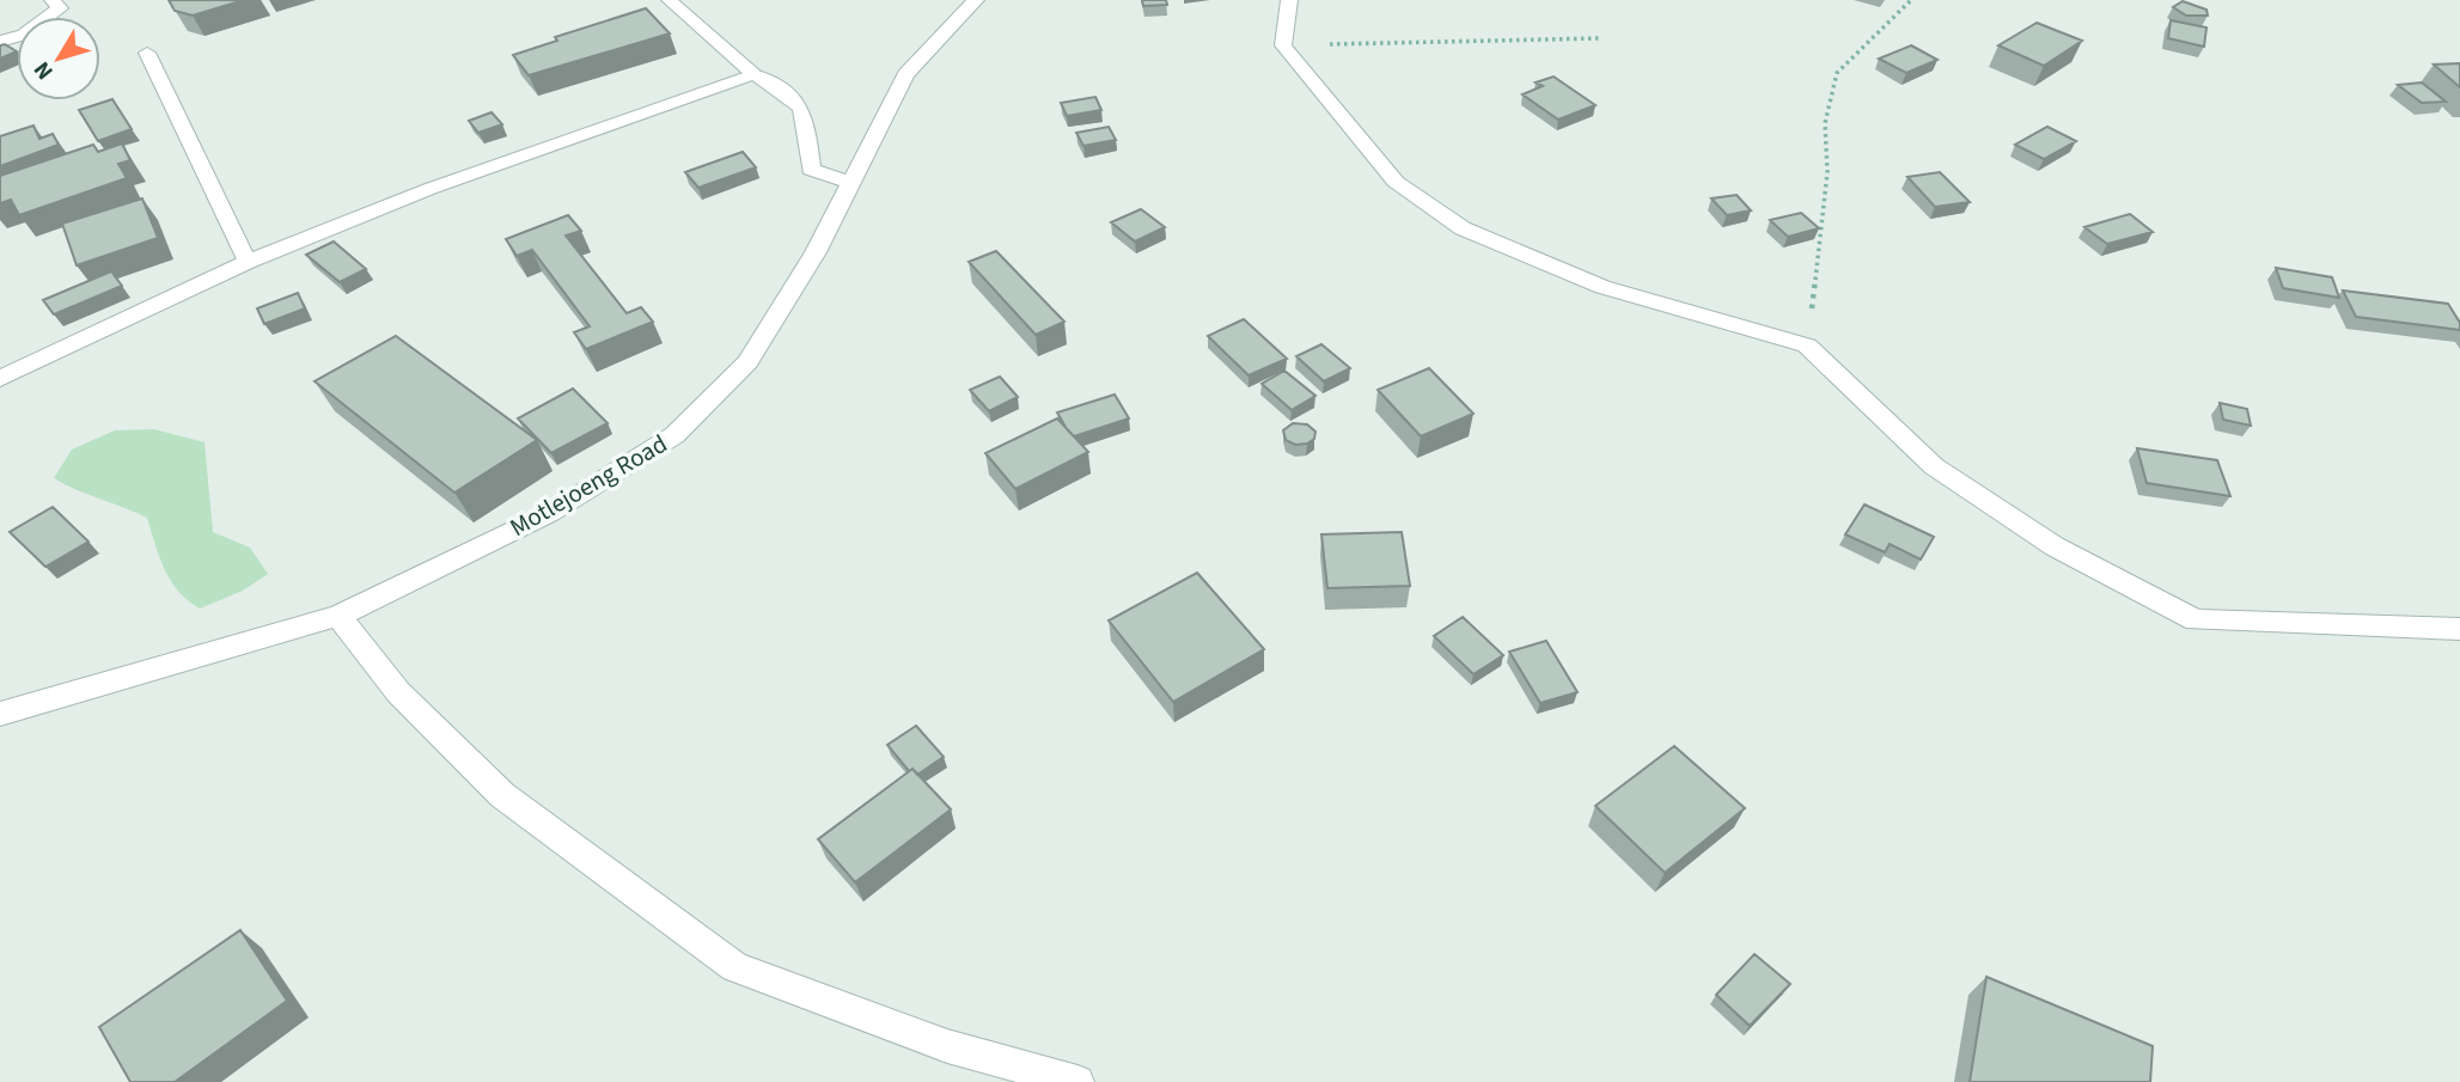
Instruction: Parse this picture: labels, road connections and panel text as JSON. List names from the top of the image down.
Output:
{
  "streets": {
    "street": ["Motlejoeng Road"]
  },
  "north": "bottom left"
}
